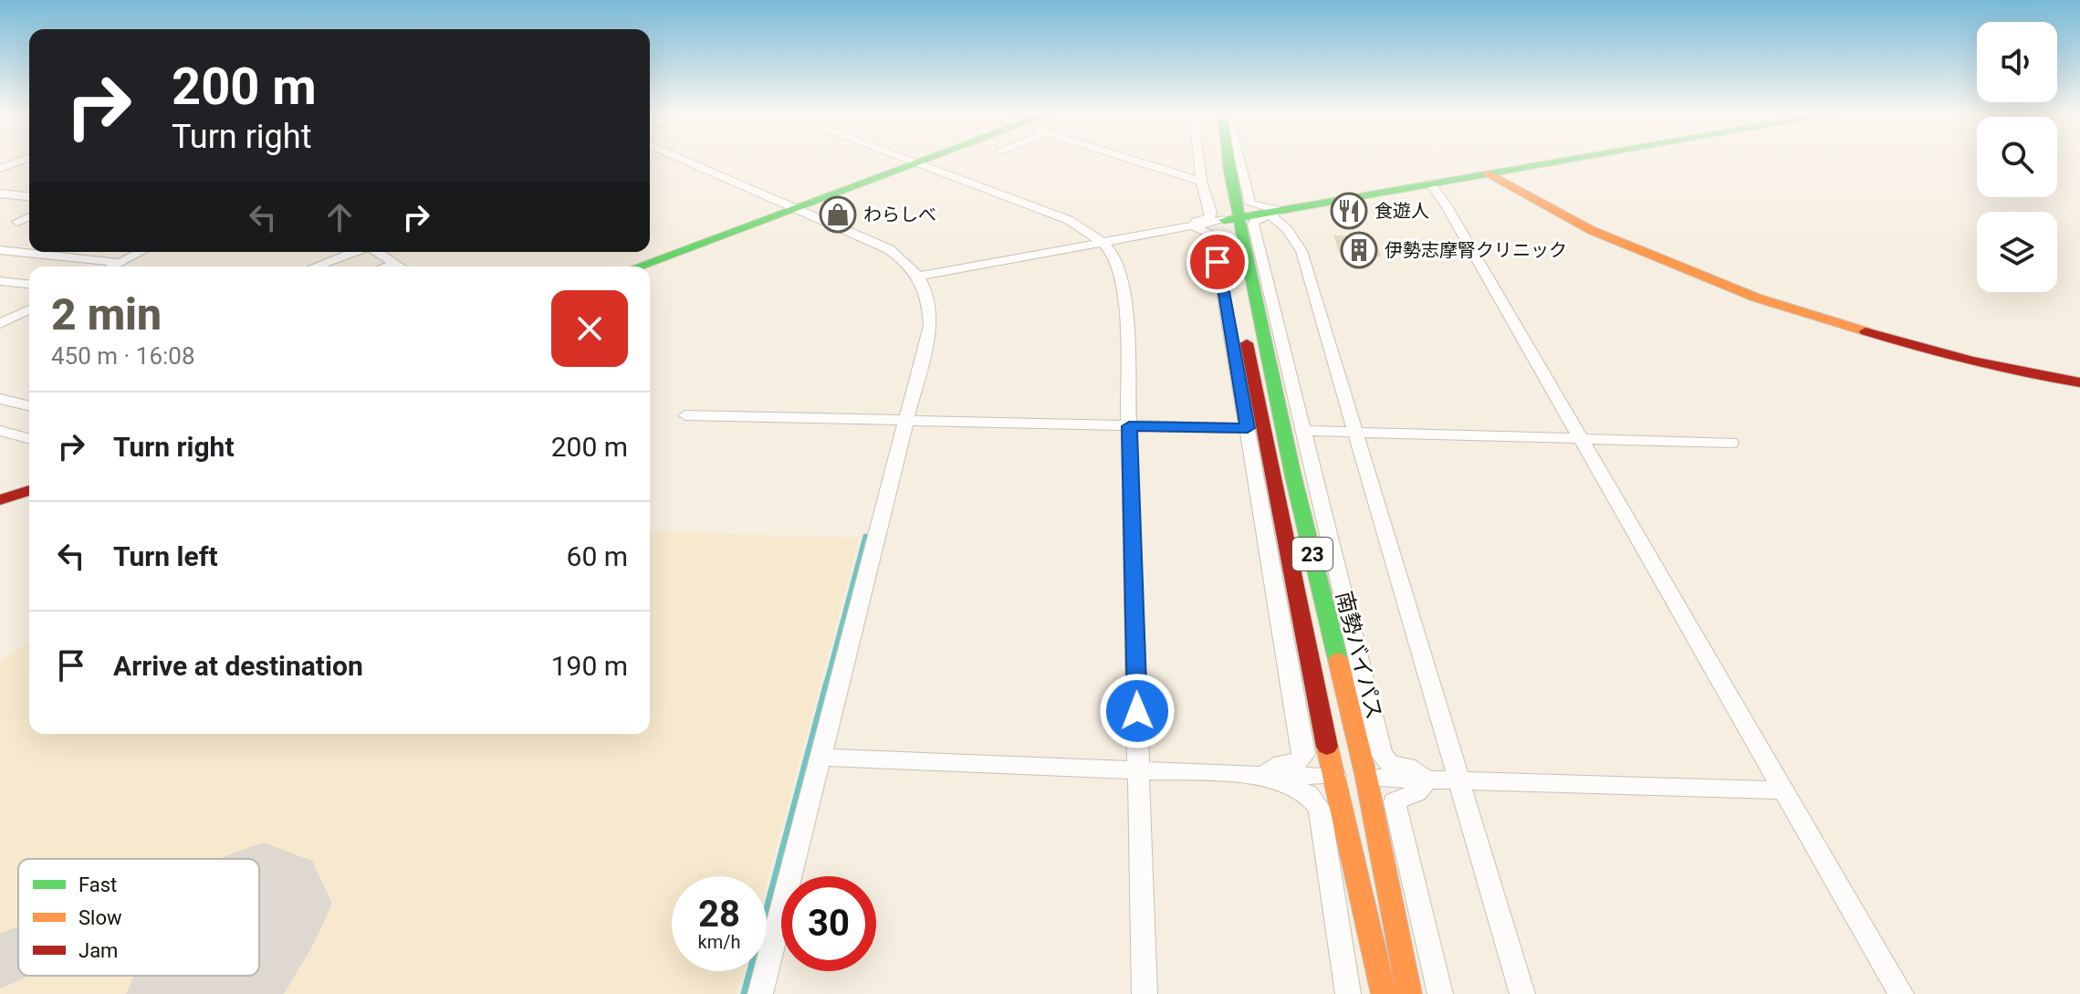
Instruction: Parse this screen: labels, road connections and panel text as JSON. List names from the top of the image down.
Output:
{
  "streets": {
    "main road": ["23", "南勢バイパス"]
  },
  "places": {
    "restaurant": ["食遊人"],
    "shop": ["わらしべ"],
    "building": ["伊勢志摩腎クリニック"]
  },
  "legend": ["Fast", "Slow", "Jam"],
  "page": {
    "turn": ["200 m", "Turn right"],
    "heading": ["2 min", "450 m · 16:08"],
    "list": [
      {
        "name": "Turn right",
        "value": "200 m"
      },
      {
        "name": "Turn left",
        "value": "60 m"
      },
      {
        "name": "Arrive at destination",
        "value": "190 m"
      }
    ],
    "speed": "28 km/h",
    "limit": "30"
  }
}
